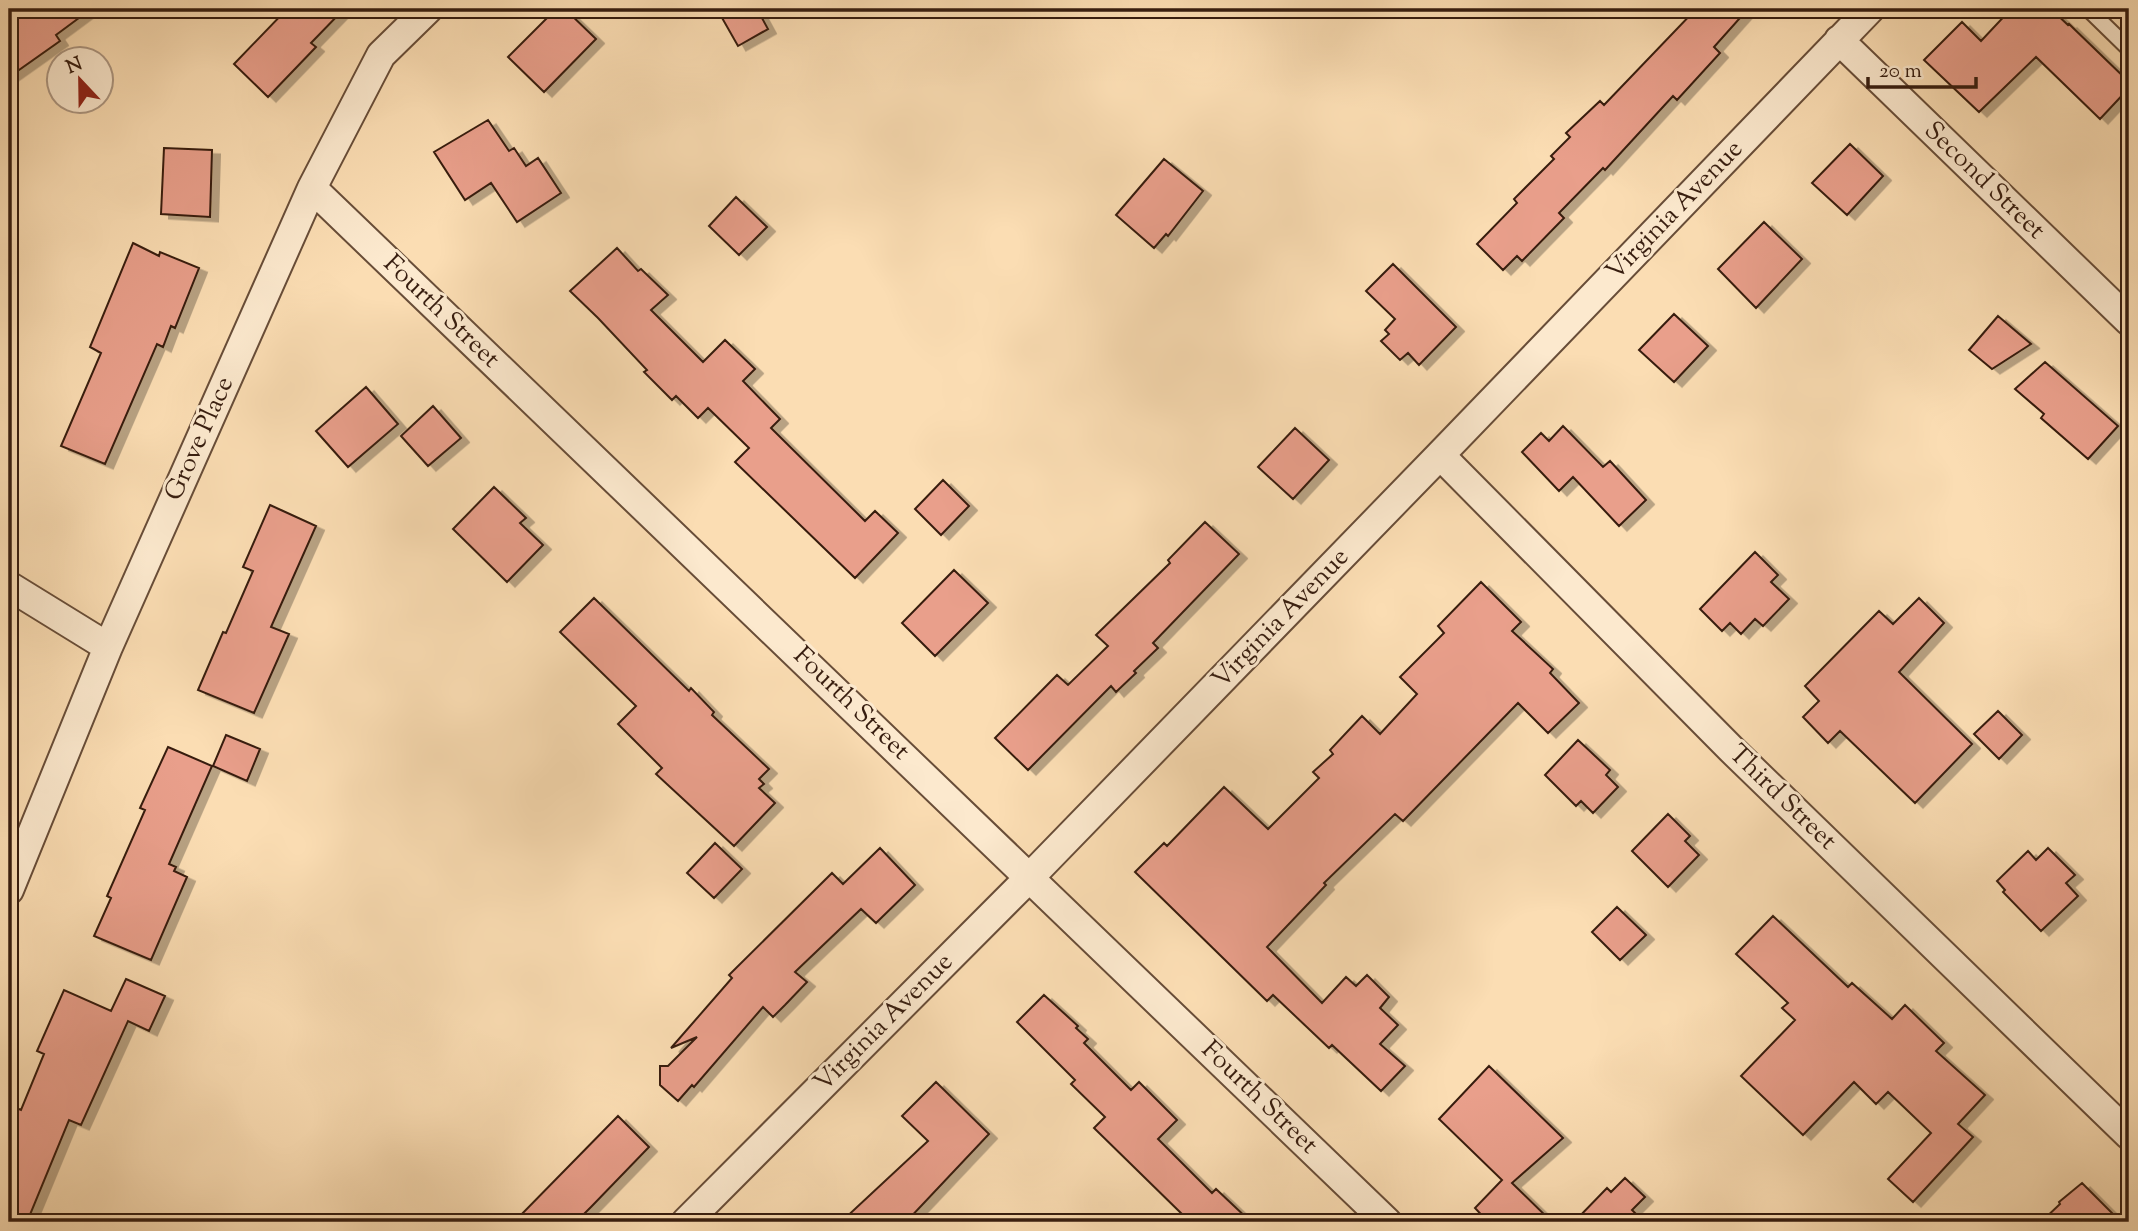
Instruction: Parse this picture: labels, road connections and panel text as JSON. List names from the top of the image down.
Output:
{
  "streets": {
    "street": [
      "Second Street",
      "Virginia Avenue",
      "Fourth Street",
      "Grove Place",
      "Third Street"
    ]
  },
  "crossings": [
    ["Second Street", "Virginia Avenue"],
    ["Virginia Avenue", "Fourth Street"],
    ["Virginia Avenue", "Third Street"],
    ["Fourth Street", "Grove Place"]
  ],
  "scale_bar": "20 m",
  "north": "top"
}
